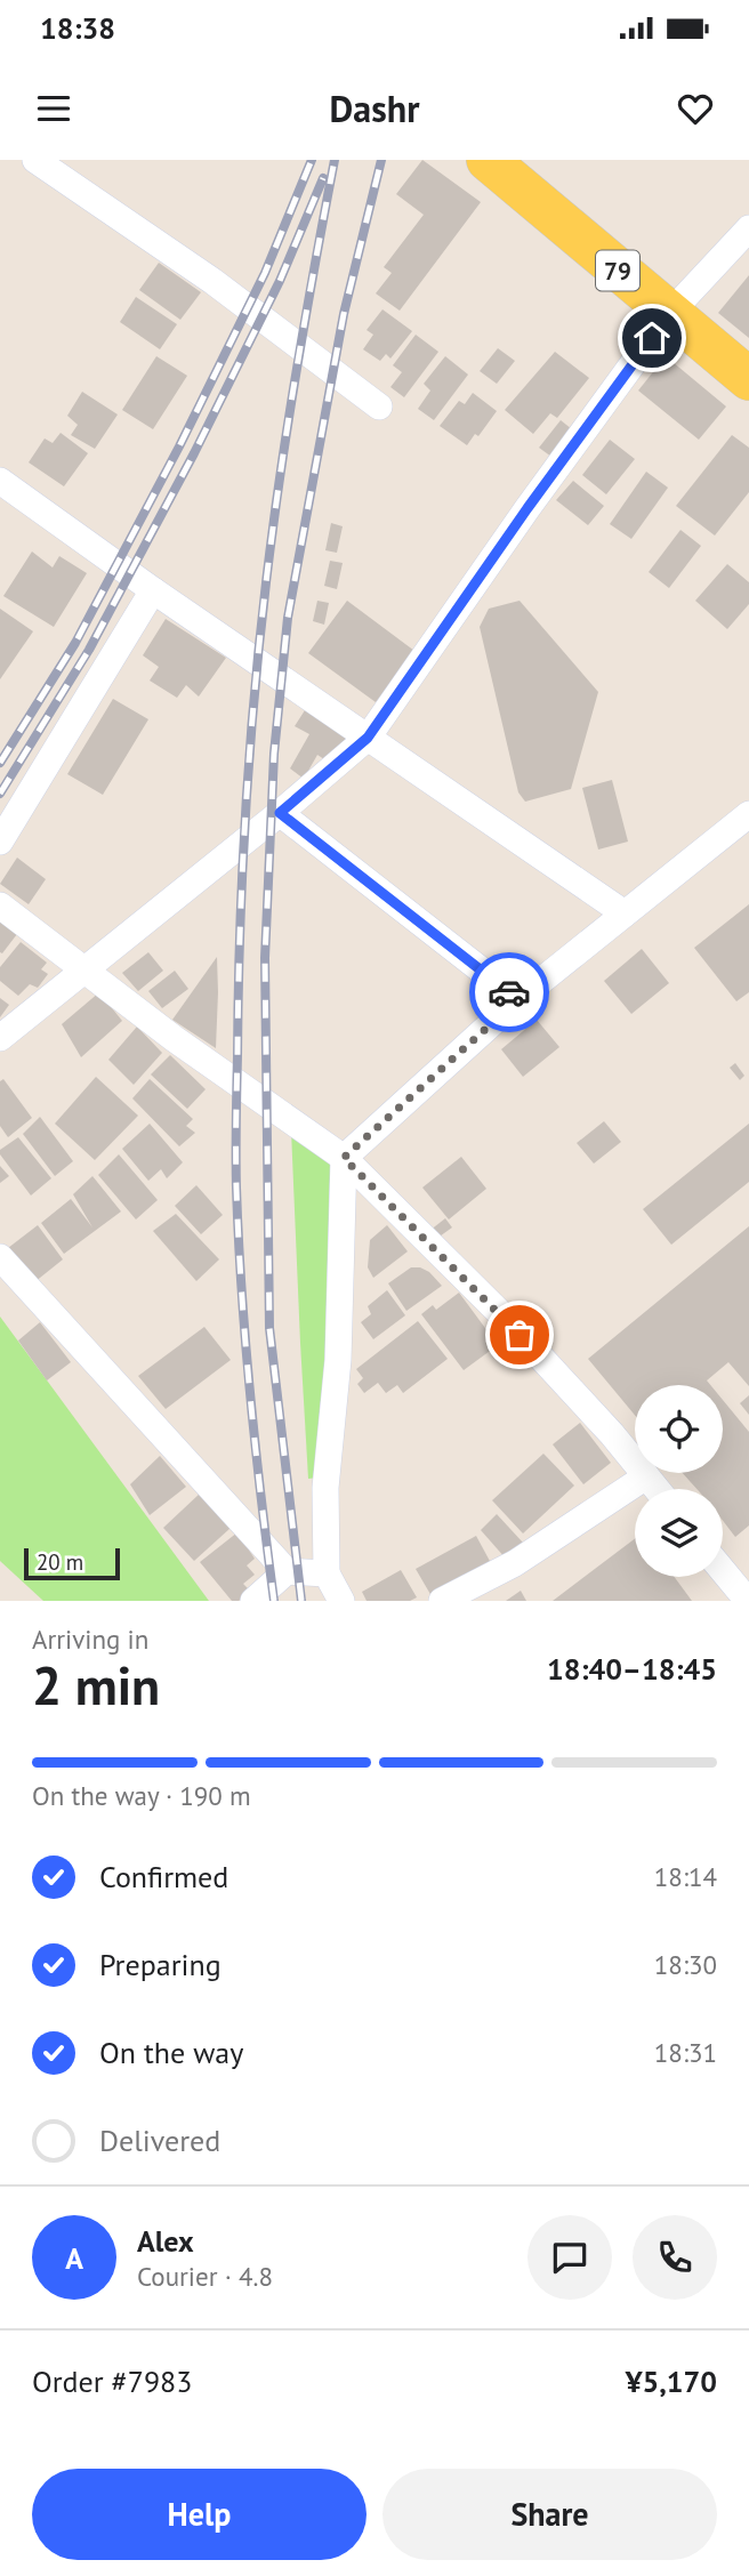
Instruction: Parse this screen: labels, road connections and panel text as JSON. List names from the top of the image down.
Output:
{
  "streets": {
    "main road": ["79"]
  },
  "scale_bar": "20 m",
  "page": {
    "status": "18:38",
    "header": "Dashr",
    "scale": "20 m",
    "heading": ["2 min", "Arriving in", "18:40–18:45"],
    "panel": [
      "Alex",
      "Courier · 4.8",
      "Order #7983",
      "¥5,170"
    ],
    "bar": "On the way · 190 m",
    "list": [
      ["Confirmed", "18:14"],
      ["Preparing", "18:30"],
      ["On the way", "18:31"],
      "Delivered"
    ],
    "round": "A",
    "buttons": ["Help", "Share"]
  }
}
